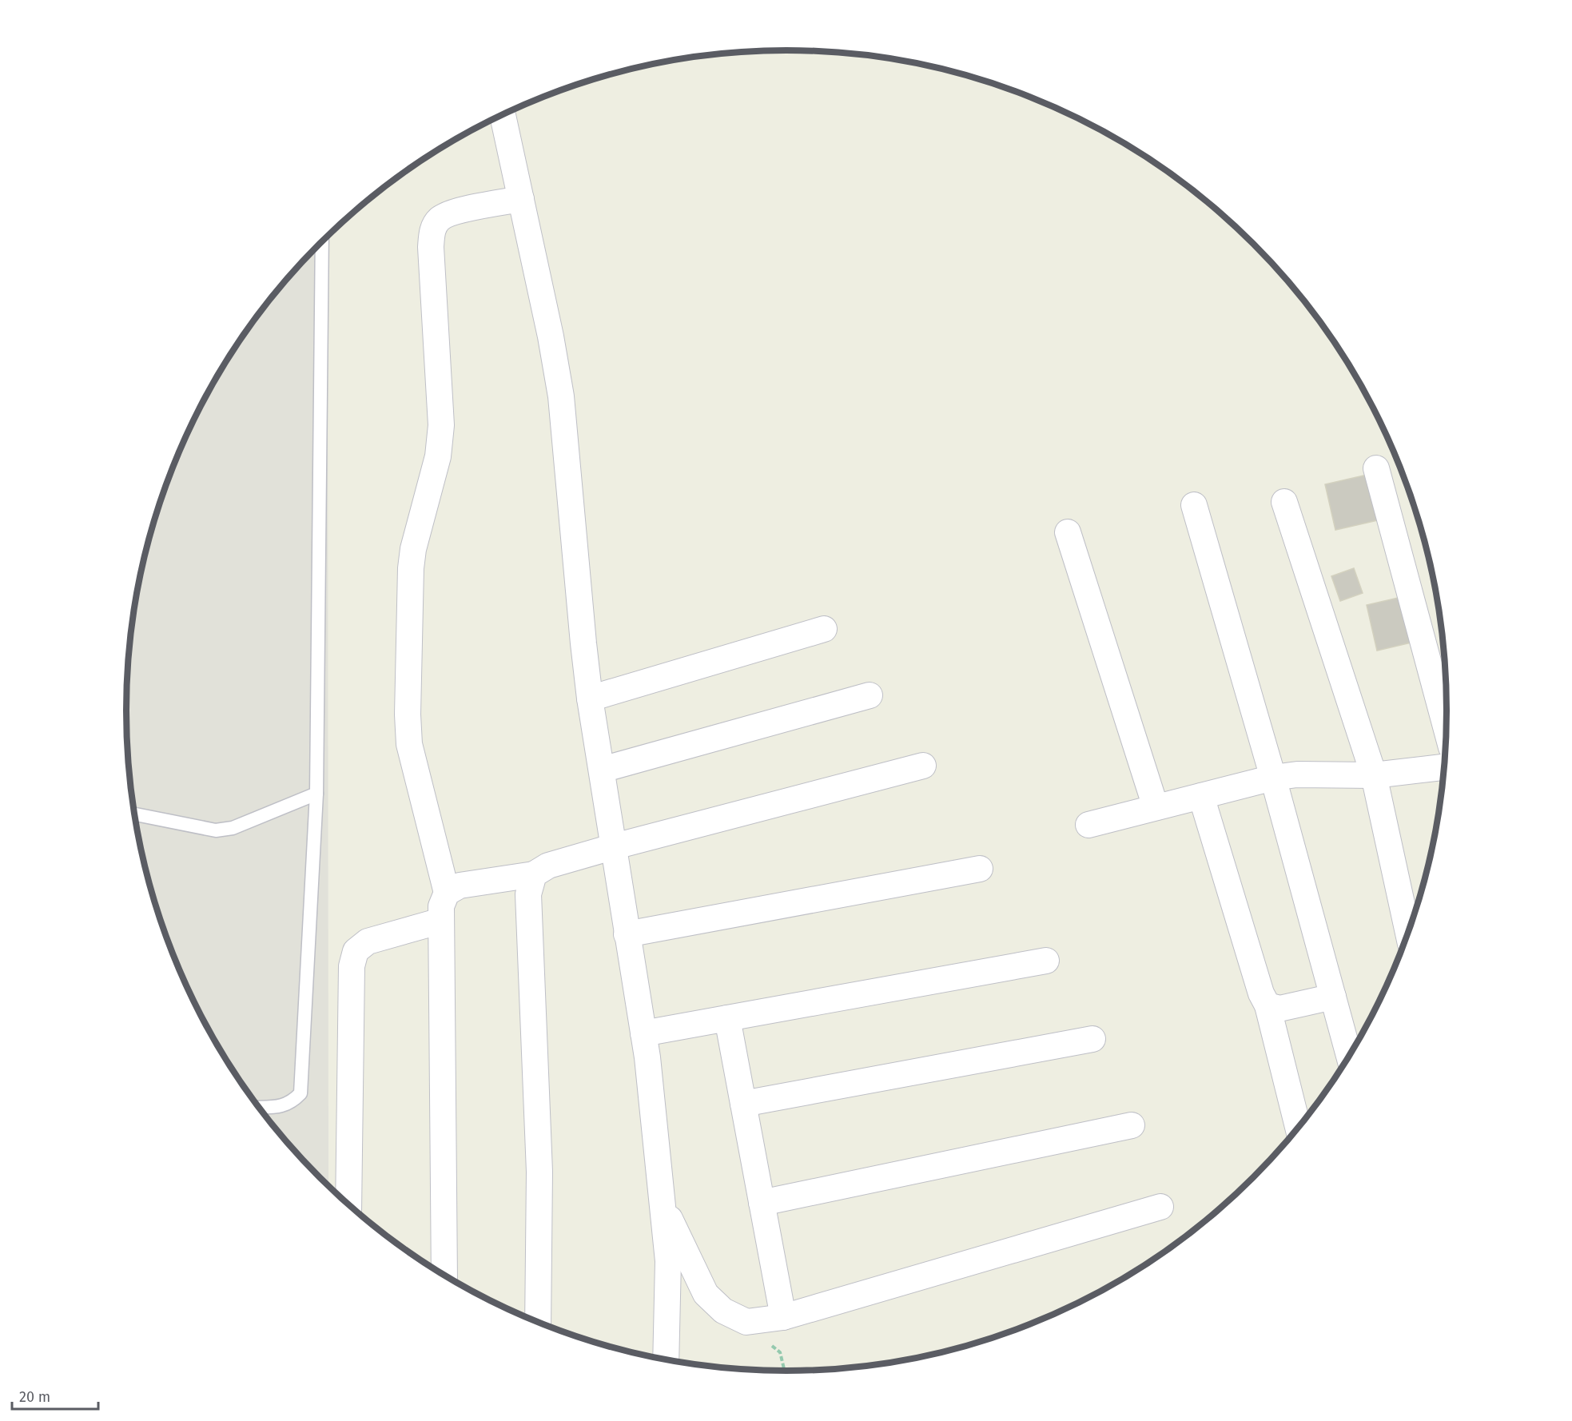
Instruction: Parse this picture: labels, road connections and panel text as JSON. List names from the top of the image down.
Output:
{
  "scale_bar": "20 m"
}
